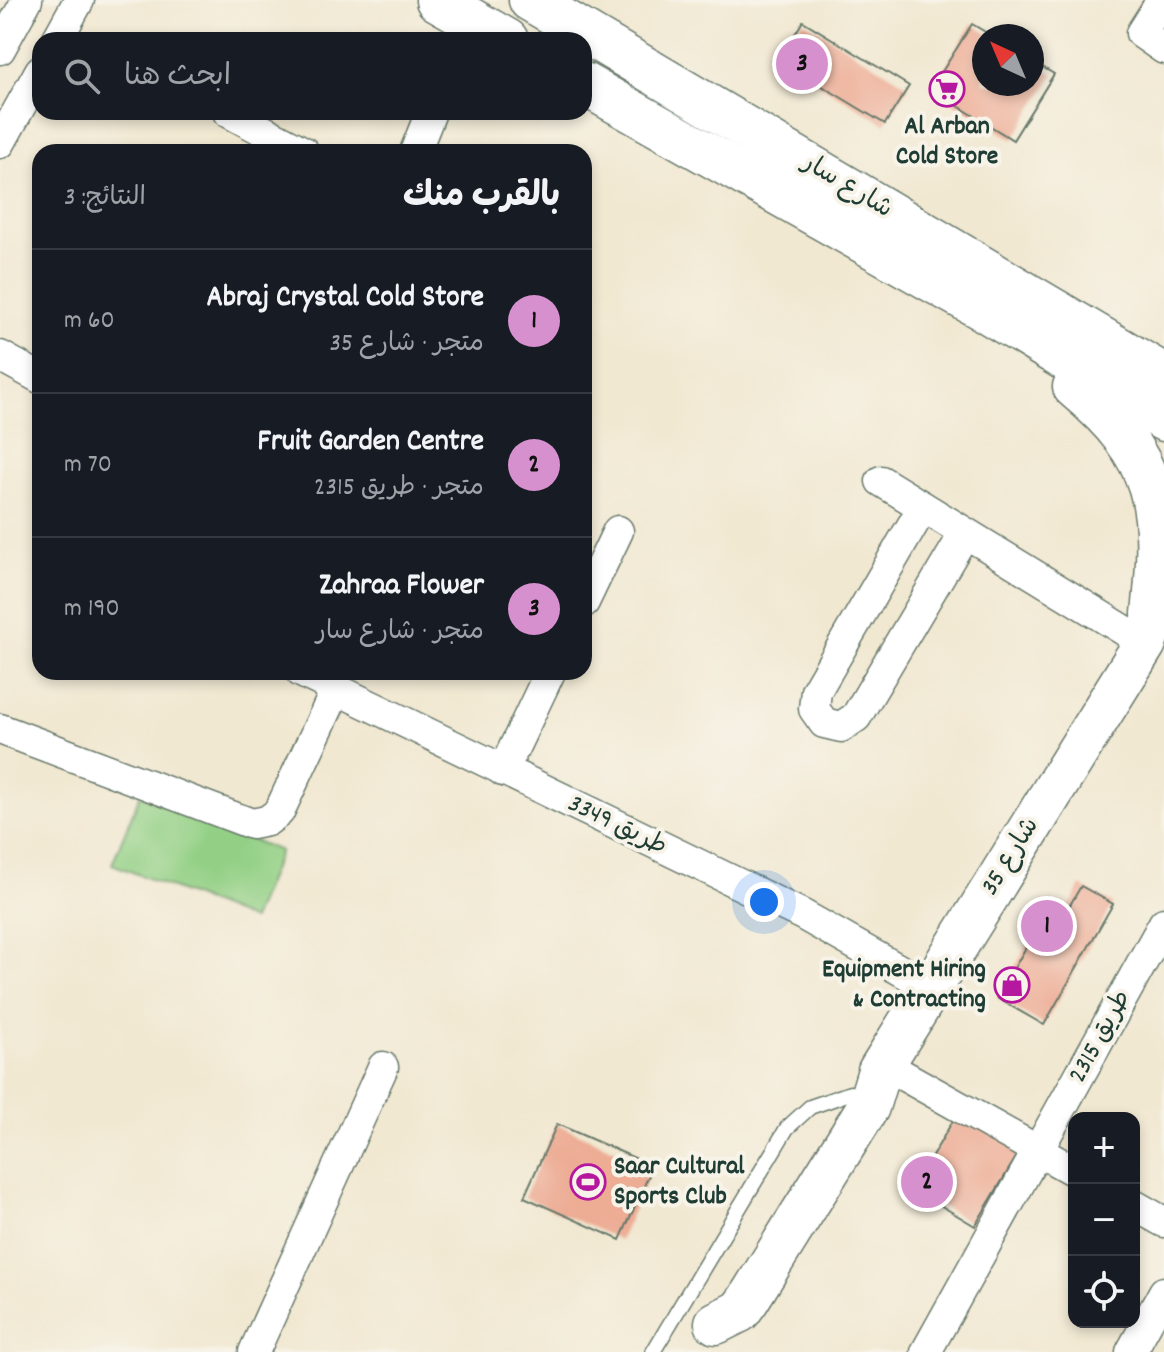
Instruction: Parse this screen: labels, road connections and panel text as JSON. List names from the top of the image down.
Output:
{
  "streets": {
    "street": [
      "شارع سار",
      "طريق 3349",
      "شارع 35",
      "طريق 2315"
    ]
  },
  "crossings": [
    ["طريق 3349", "شارع 35"]
  ],
  "places": {
    "supermarket": ["Al Arban Cold Store"],
    "shop": ["Equipment Hiring & Contracting"],
    "sports": ["Saar Cultural Sports Club"]
  },
  "north": "top left",
  "page": {
    "search": "ابحث هنا",
    "pins": ["3", "1", "2"],
    "heading": ["بالقرب منك", "النتائج: 3"],
    "list": [
      {
        "mark": "1",
        "name": "Abraj Crystal Cold Store",
        "note": "متجر · شارع 35",
        "value": "60 m"
      },
      {
        "mark": "2",
        "name": "Fruit Garden Centre",
        "note": "متجر · طريق 2315",
        "value": "70 m"
      },
      {
        "mark": "3",
        "name": "Zahraa Flower",
        "note": "متجر · شارع سار",
        "value": "190 m"
      }
    ],
    "map_buttons": ["+", "−"]
  }
}
